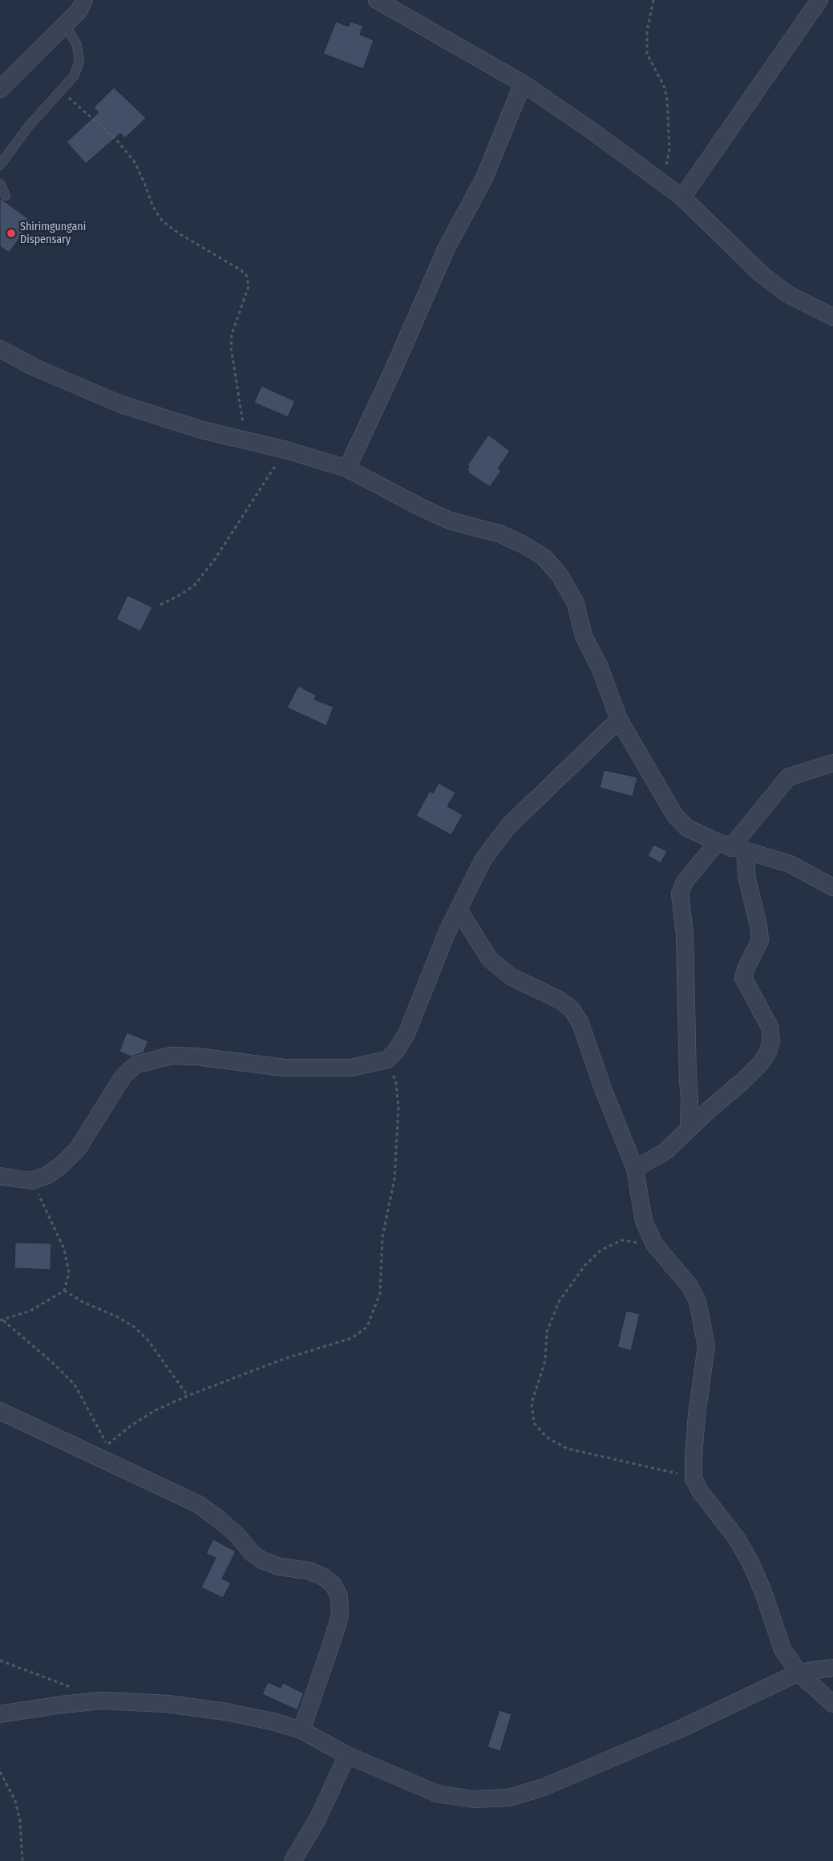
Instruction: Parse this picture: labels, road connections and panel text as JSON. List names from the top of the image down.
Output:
{
  "places": ["Shirimgungani Dispensary"]
}
